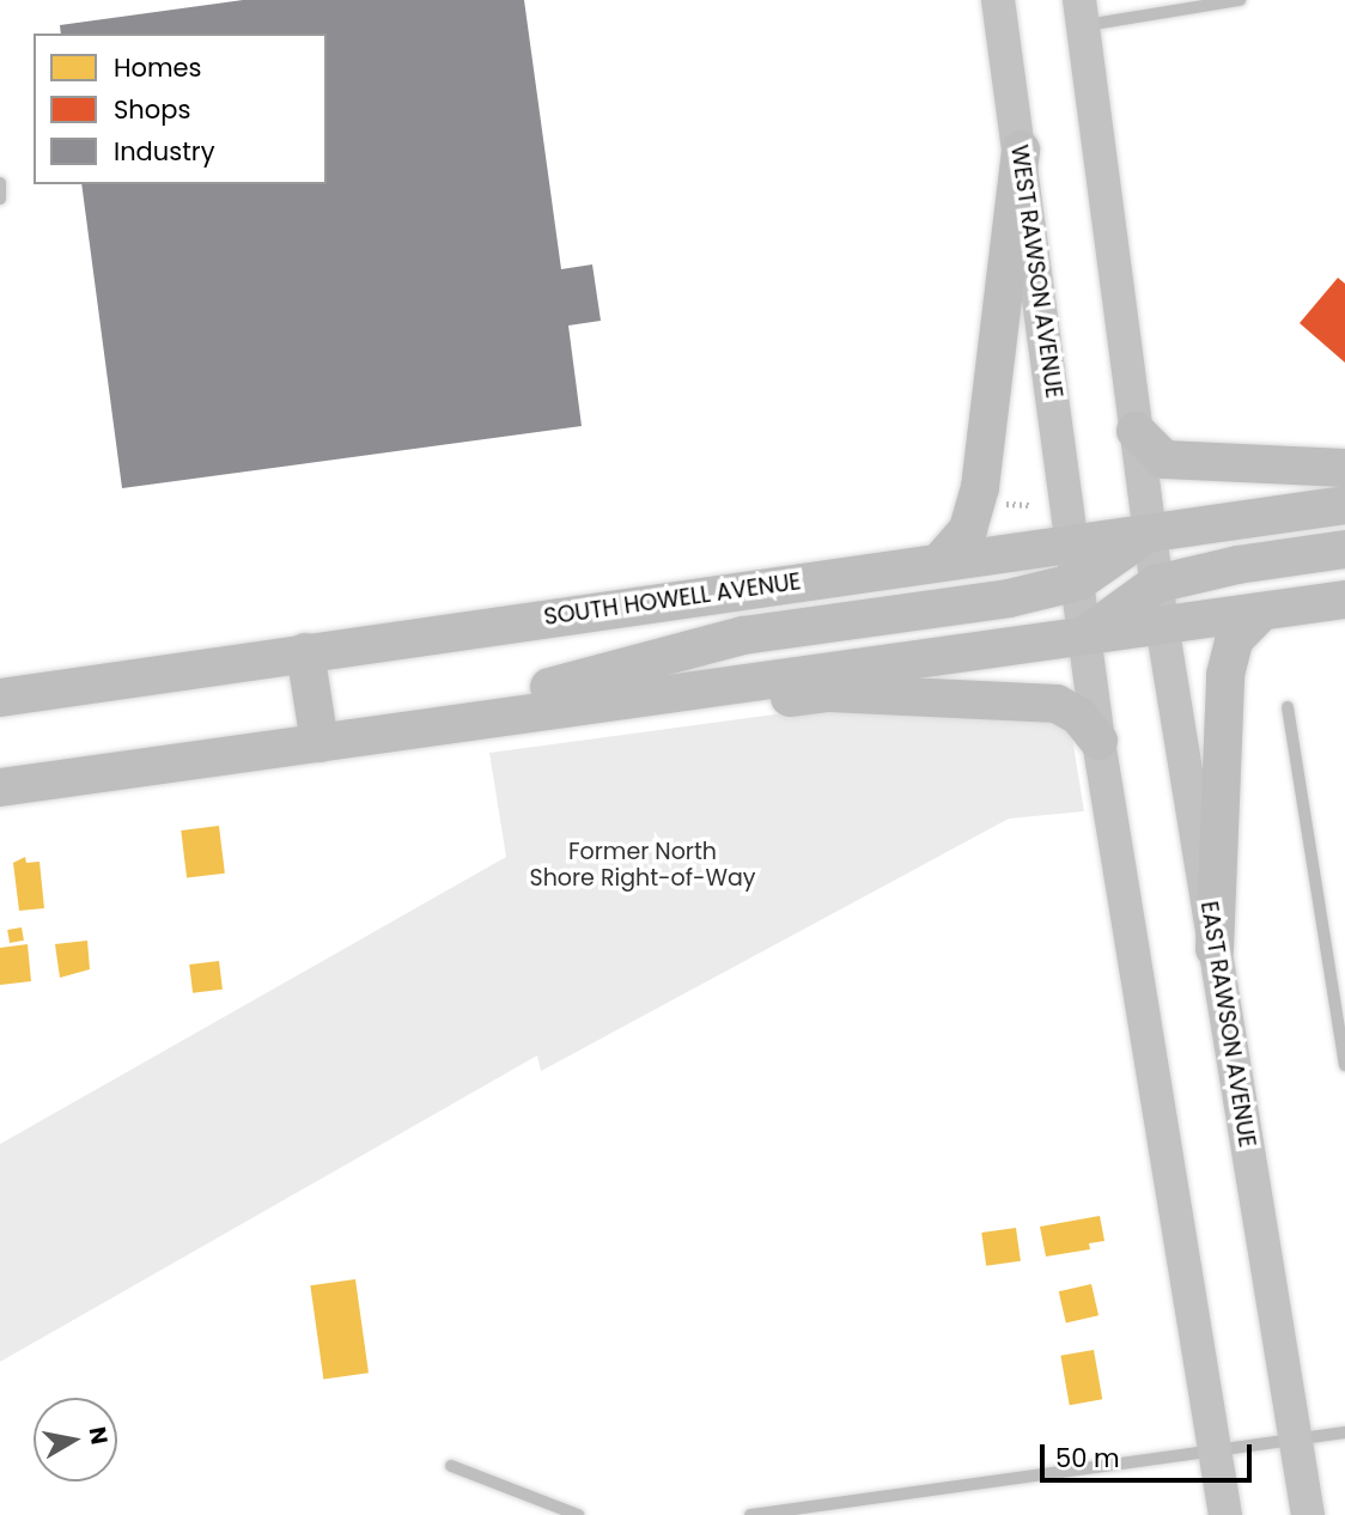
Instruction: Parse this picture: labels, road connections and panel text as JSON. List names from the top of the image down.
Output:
{
  "streets": {
    "main road": ["WEST RAWSON AVENUE", "SOUTH HOWELL AVENUE", "EAST RAWSON AVENUE"]
  },
  "crossings": [
    ["WEST RAWSON AVENUE", "SOUTH HOWELL AVENUE"],
    ["SOUTH HOWELL AVENUE", "EAST RAWSON AVENUE"]
  ],
  "parks": ["Former North Shore Right-of-Way"],
  "legend": ["Homes", "Shops", "Industry"],
  "scale_bar": "50 m",
  "north": "right"
}
